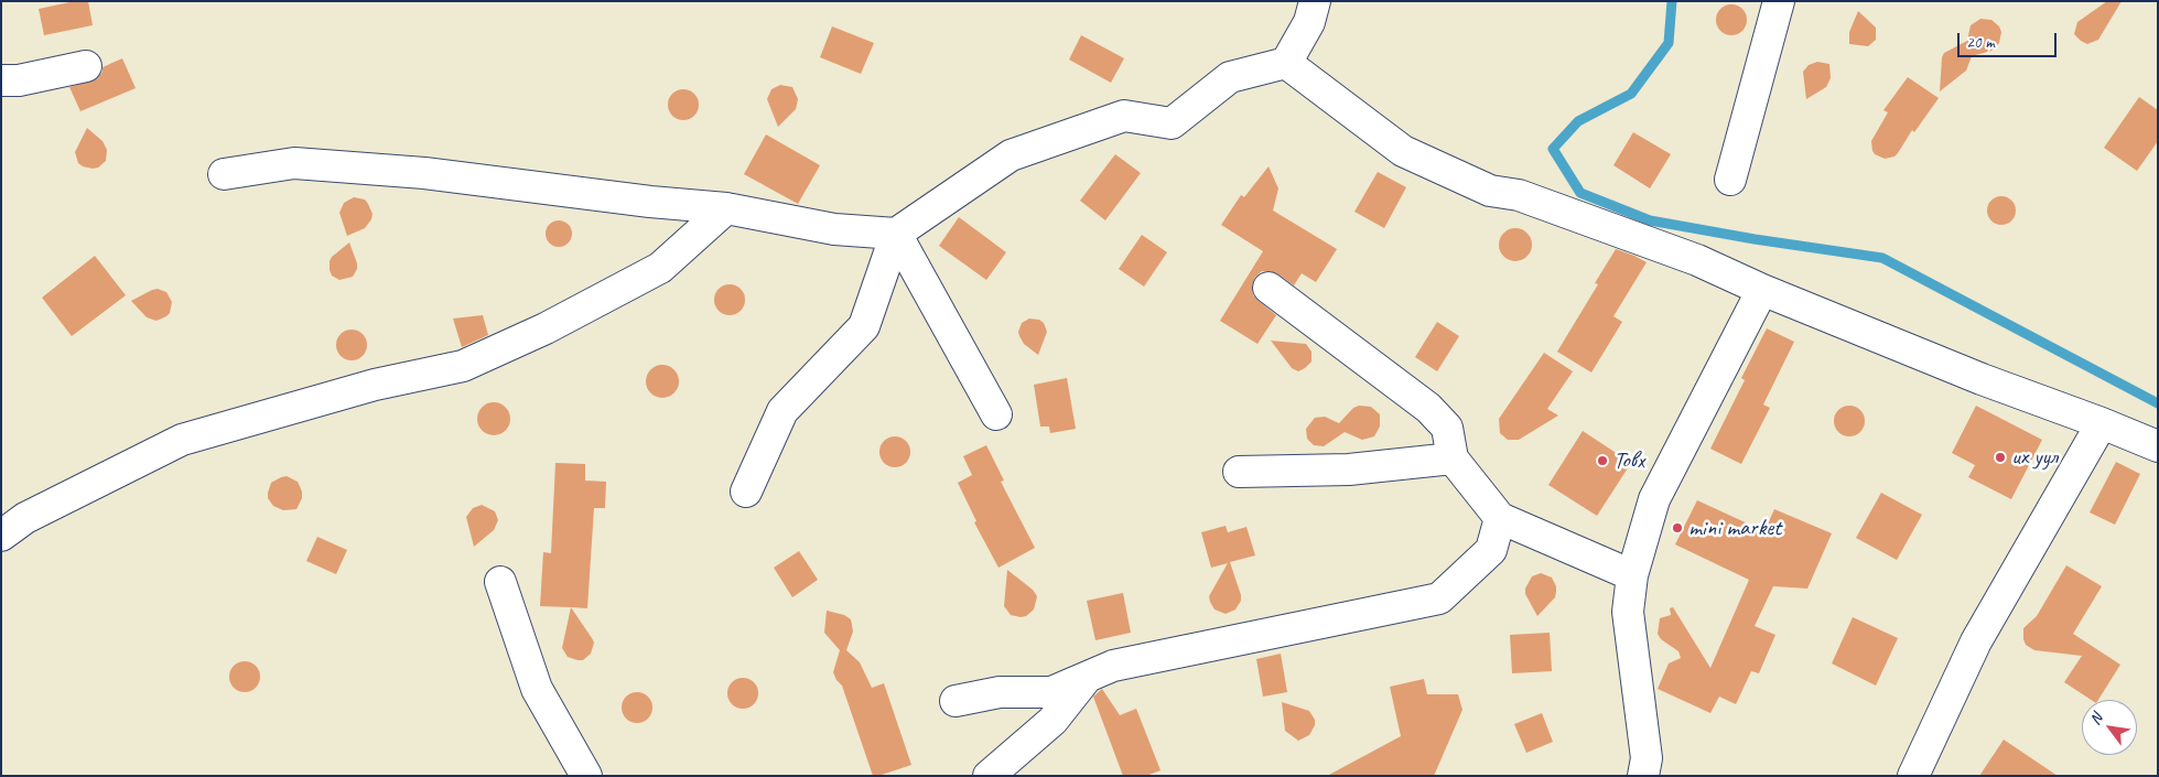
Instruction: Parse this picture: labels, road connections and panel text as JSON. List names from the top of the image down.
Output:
{
  "places": ["их уул", "Товх", "mini market"],
  "scale_bar": "20 m",
  "north": "top left"
}
